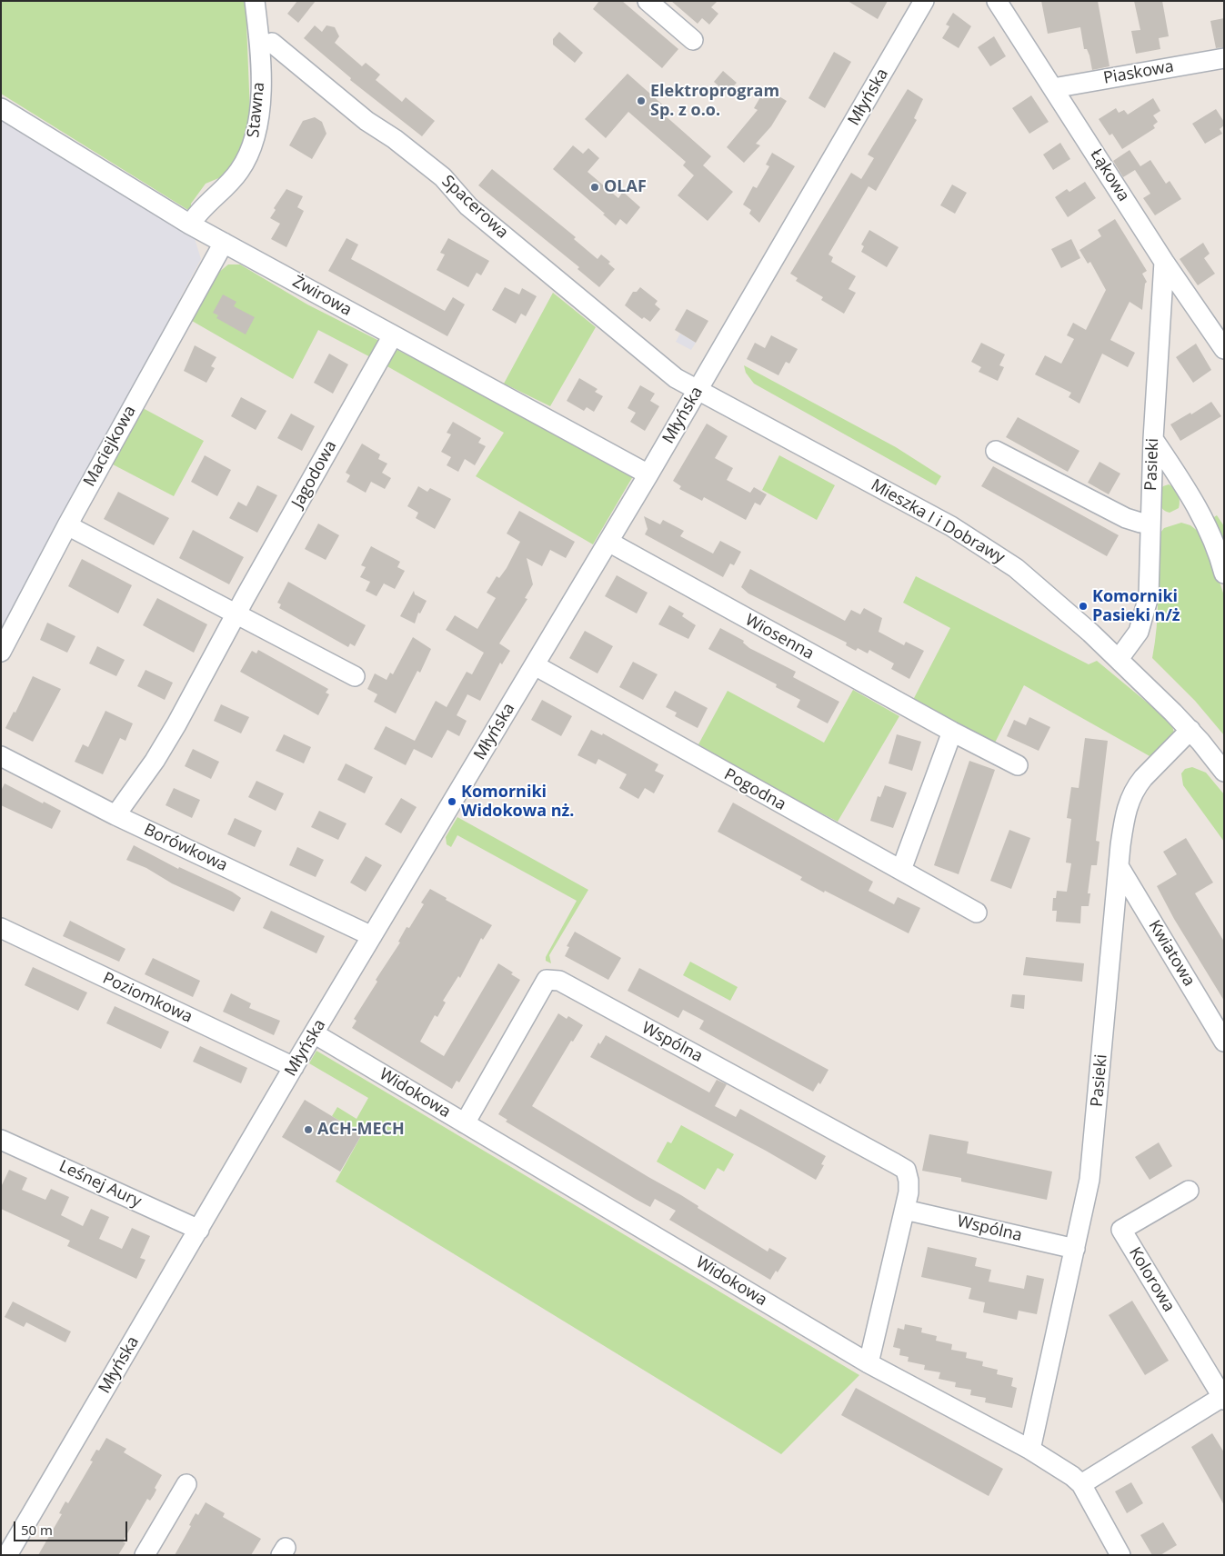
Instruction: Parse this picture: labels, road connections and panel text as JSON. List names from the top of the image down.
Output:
{
  "streets": {
    "street": [
      "Piaskowa",
      "Młyńska",
      "Stawna",
      "Łąkowa",
      "Spacerowa",
      "Żwirowa",
      "Maciejkowa",
      "Pasieki",
      "Jagodowa",
      "Mieszka I i Dobrawy",
      "Wiosenna",
      "Pogodna",
      "Borówkowa",
      "Kwiatowa",
      "Poziomkowa",
      "Wspólna",
      "Widokowa",
      "Leśnej Aury",
      "Kolorowa"
    ]
  },
  "crossings": [
    ["Piaskowa", "Łąkowa"],
    ["Młyńska", "Spacerowa"],
    ["Młyńska", "Żwirowa"],
    ["Młyńska", "Mieszka I i Dobrawy"],
    ["Młyńska", "Wiosenna"],
    ["Młyńska", "Pogodna"],
    ["Młyńska", "Borówkowa"],
    ["Młyńska", "Poziomkowa"],
    ["Młyńska", "Widokowa"],
    ["Młyńska", "Leśnej Aury"],
    ["Stawna", "Żwirowa"],
    ["Łąkowa", "Pasieki"],
    ["Spacerowa", "Mieszka I i Dobrawy"],
    ["Żwirowa", "Maciejkowa"],
    ["Żwirowa", "Jagodowa"],
    ["Pasieki", "Mieszka I i Dobrawy"],
    ["Pasieki", "Kwiatowa"],
    ["Pasieki", "Wspólna"],
    ["Pasieki", "Widokowa"],
    ["Jagodowa", "Borówkowa"],
    ["Wspólna", "Widokowa"],
    ["Widokowa", "Kolorowa"]
  ],
  "places": [
    "Elektroprogram Sp. z o.o.",
    "OLAF",
    "Komorniki Pasieki n/ż",
    "Komorniki Widokowa nż.",
    "ACH-MECH"
  ],
  "scale_bar": "50 m"
}
